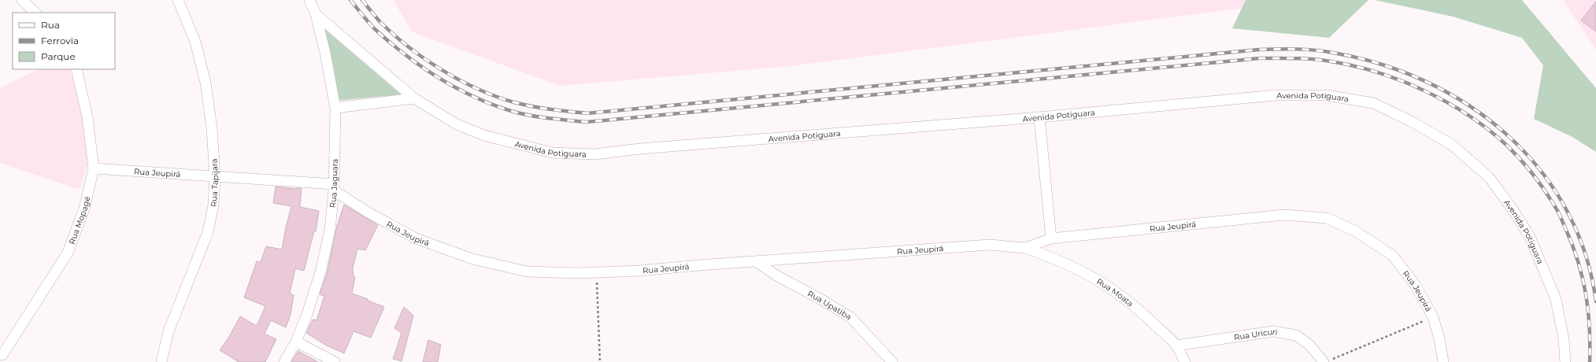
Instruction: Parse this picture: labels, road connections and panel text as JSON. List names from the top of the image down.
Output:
{
  "streets": {
    "street": [
      "Avenida Potiguara",
      "Rua Jeupirá",
      "Rua Tapijara",
      "Rua Jaguara",
      "Rua Mopagé",
      "Rua Moata",
      "Rua Upatiba",
      "Rua Uricuri"
    ]
  },
  "crossings": [
    ["Avenida Potiguara", "Rua Jaguara"],
    ["Rua Jeupirá", "Rua Tapijara"],
    ["Rua Jeupirá", "Rua Jaguara"],
    ["Rua Jeupirá", "Rua Mopagé"],
    ["Rua Jeupirá", "Rua Moata"],
    ["Rua Jeupirá", "Rua Upatiba"],
    ["Rua Moata", "Rua Uricuri"]
  ],
  "legend": ["Rua", "Ferrovia", "Parque"]
}
